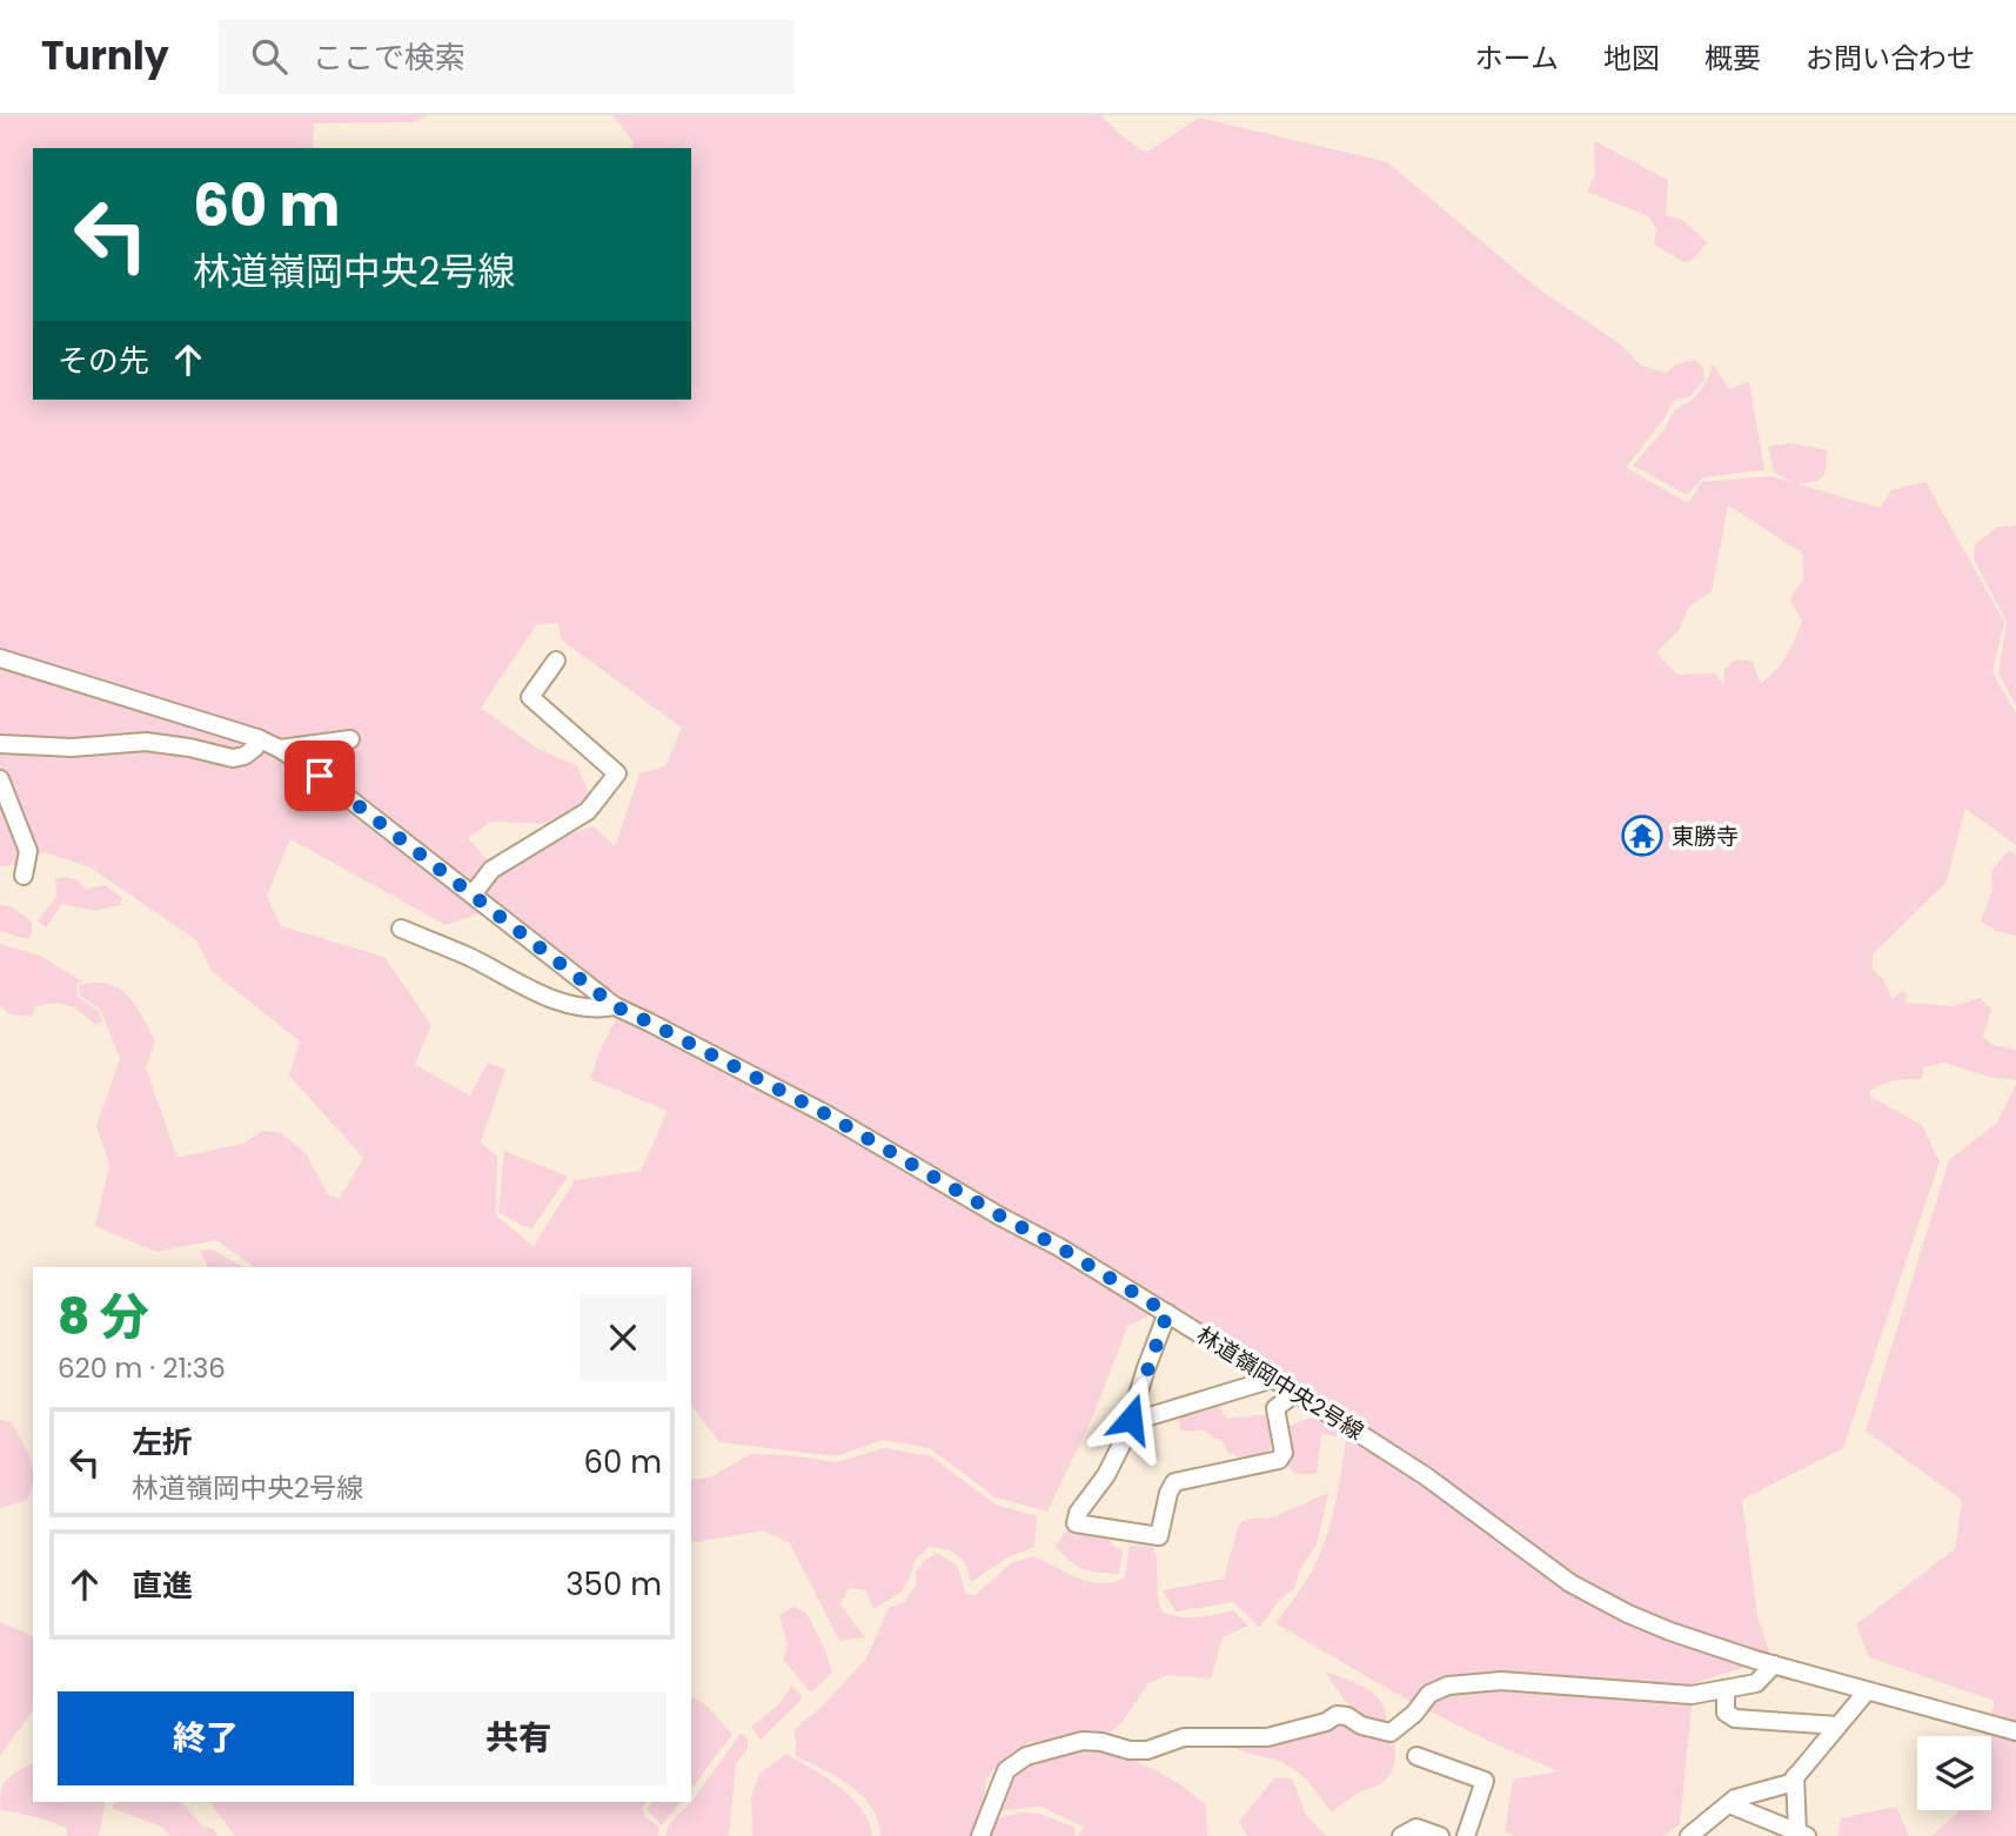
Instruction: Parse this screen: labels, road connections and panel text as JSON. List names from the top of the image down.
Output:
{
  "streets": {
    "street": ["林道嶺岡中央2号線"]
  },
  "places": {
    "temple": ["東勝寺"]
  },
  "page": {
    "header": "Turnly",
    "search": "ここで検索",
    "nav": [
      "ホーム",
      "地図",
      "概要",
      "お問い合わせ"
    ],
    "turn": ["60 m", "林道嶺岡中央2号線"],
    "then": "その先",
    "heading": ["8 分", "620 m · 21:36"],
    "list": [
      {
        "name": "左折",
        "note": "林道嶺岡中央2号線",
        "value": "60 m"
      },
      {
        "name": "直進",
        "value": "350 m"
      }
    ],
    "buttons": ["終了", "共有"]
  }
}
